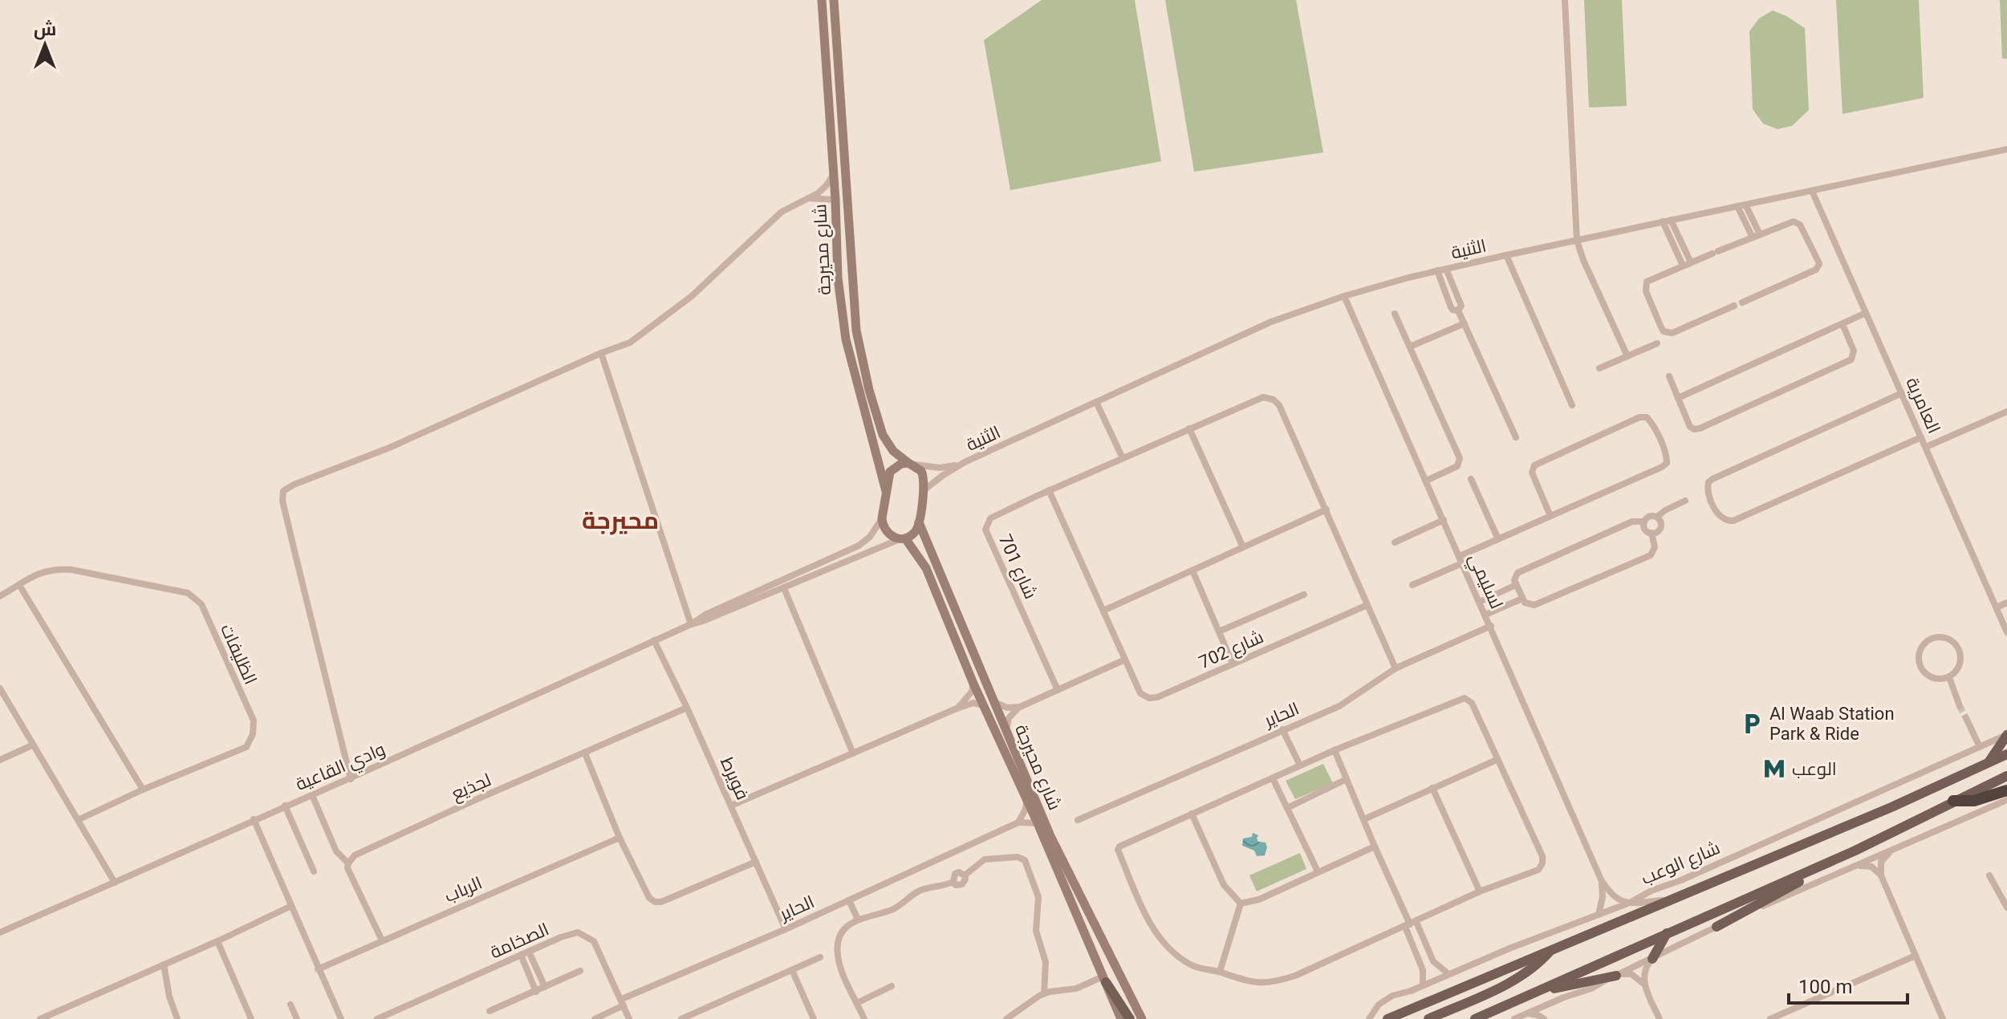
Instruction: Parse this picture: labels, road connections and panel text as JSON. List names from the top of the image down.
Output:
{
  "streets": {
    "main road": ["شارع الوعب"],
    "street": [
      "الثنية",
      "شارع محيرجة",
      "العامرية",
      "شارع 701",
      "لسليمي",
      "شارع 702",
      "الظليفات",
      "الحاير",
      "وادي القاعية",
      "فويرط",
      "لجذيع",
      "الرباب",
      "الصخامة"
    ]
  },
  "crossings": [
    ["الثنية", "شارع محيرجة"],
    ["الثنية", "العامرية"],
    ["الثنية", "لسليمي"],
    ["شارع محيرجة", "الحاير"],
    ["شارع محيرجة", "وادي القاعية"],
    ["لسليمي", "الحاير"],
    ["لسليمي", "شارع الوعب"],
    ["الحاير", "فويرط"],
    ["الحاير", "الصخامة"],
    ["وادي القاعية", "فويرط"],
    ["فويرط", "لجذيع"]
  ],
  "districts": ["محيرجة"],
  "places": {
    "parking": ["Al Waab Station Park & Ride"],
    "metro station": ["الوعب"]
  },
  "scale_bar": "100 m",
  "north": "top"
}
